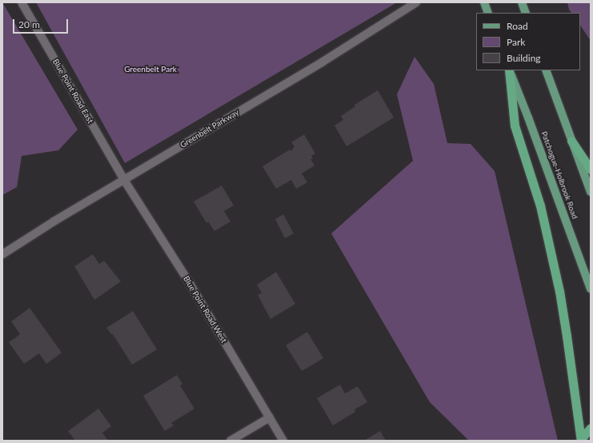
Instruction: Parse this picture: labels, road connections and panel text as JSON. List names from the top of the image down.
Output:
{
  "streets": {
    "main road": ["Patchogue-Holbrook Road"],
    "street": ["Blue Point Road East", "Greenbelt Parkway", "Blue Point Road West"]
  },
  "crossings": [
    ["Blue Point Road East", "Greenbelt Parkway"],
    ["Blue Point Road East", "Blue Point Road West"],
    ["Greenbelt Parkway", "Blue Point Road West"]
  ],
  "parks": ["Greenbelt Park"],
  "legend": ["Road", "Park", "Building"],
  "scale_bar": "20 m"
}
